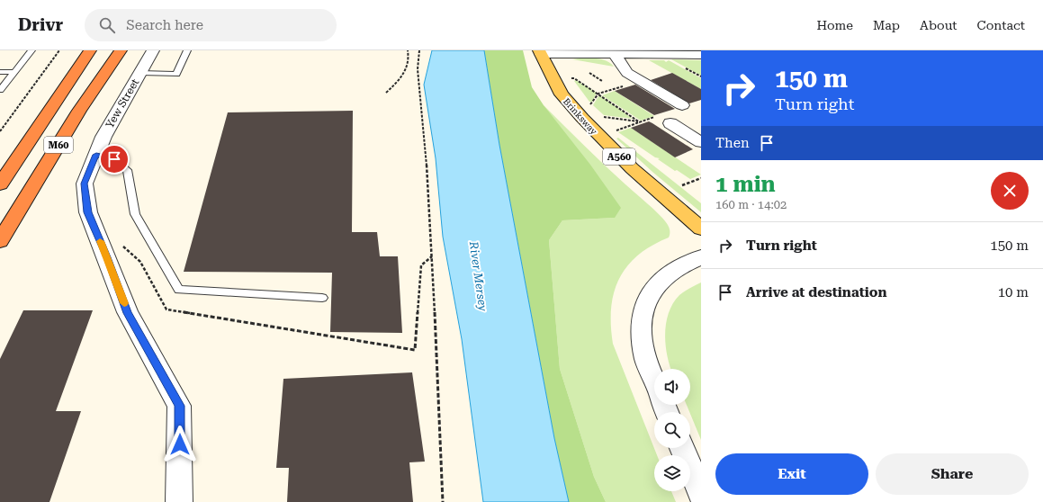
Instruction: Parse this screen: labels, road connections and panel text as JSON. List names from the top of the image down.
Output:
{
  "streets": {
    "highway": ["M60"],
    "main road": ["Brinksway", "A560"],
    "street": ["Yew Street"]
  },
  "water": ["River Mersey"],
  "page": {
    "header": "Drivr",
    "search": "Search here",
    "nav": [
      "Home",
      "Map",
      "About",
      "Contact"
    ],
    "turn": ["150 m", "Turn right"],
    "then": "Then",
    "heading": ["1 min", "160 m · 14:02"],
    "list": [
      {
        "name": "Turn right",
        "value": "150 m"
      },
      {
        "name": "Arrive at destination",
        "value": "10 m"
      }
    ],
    "buttons": ["Exit", "Share"]
  }
}
